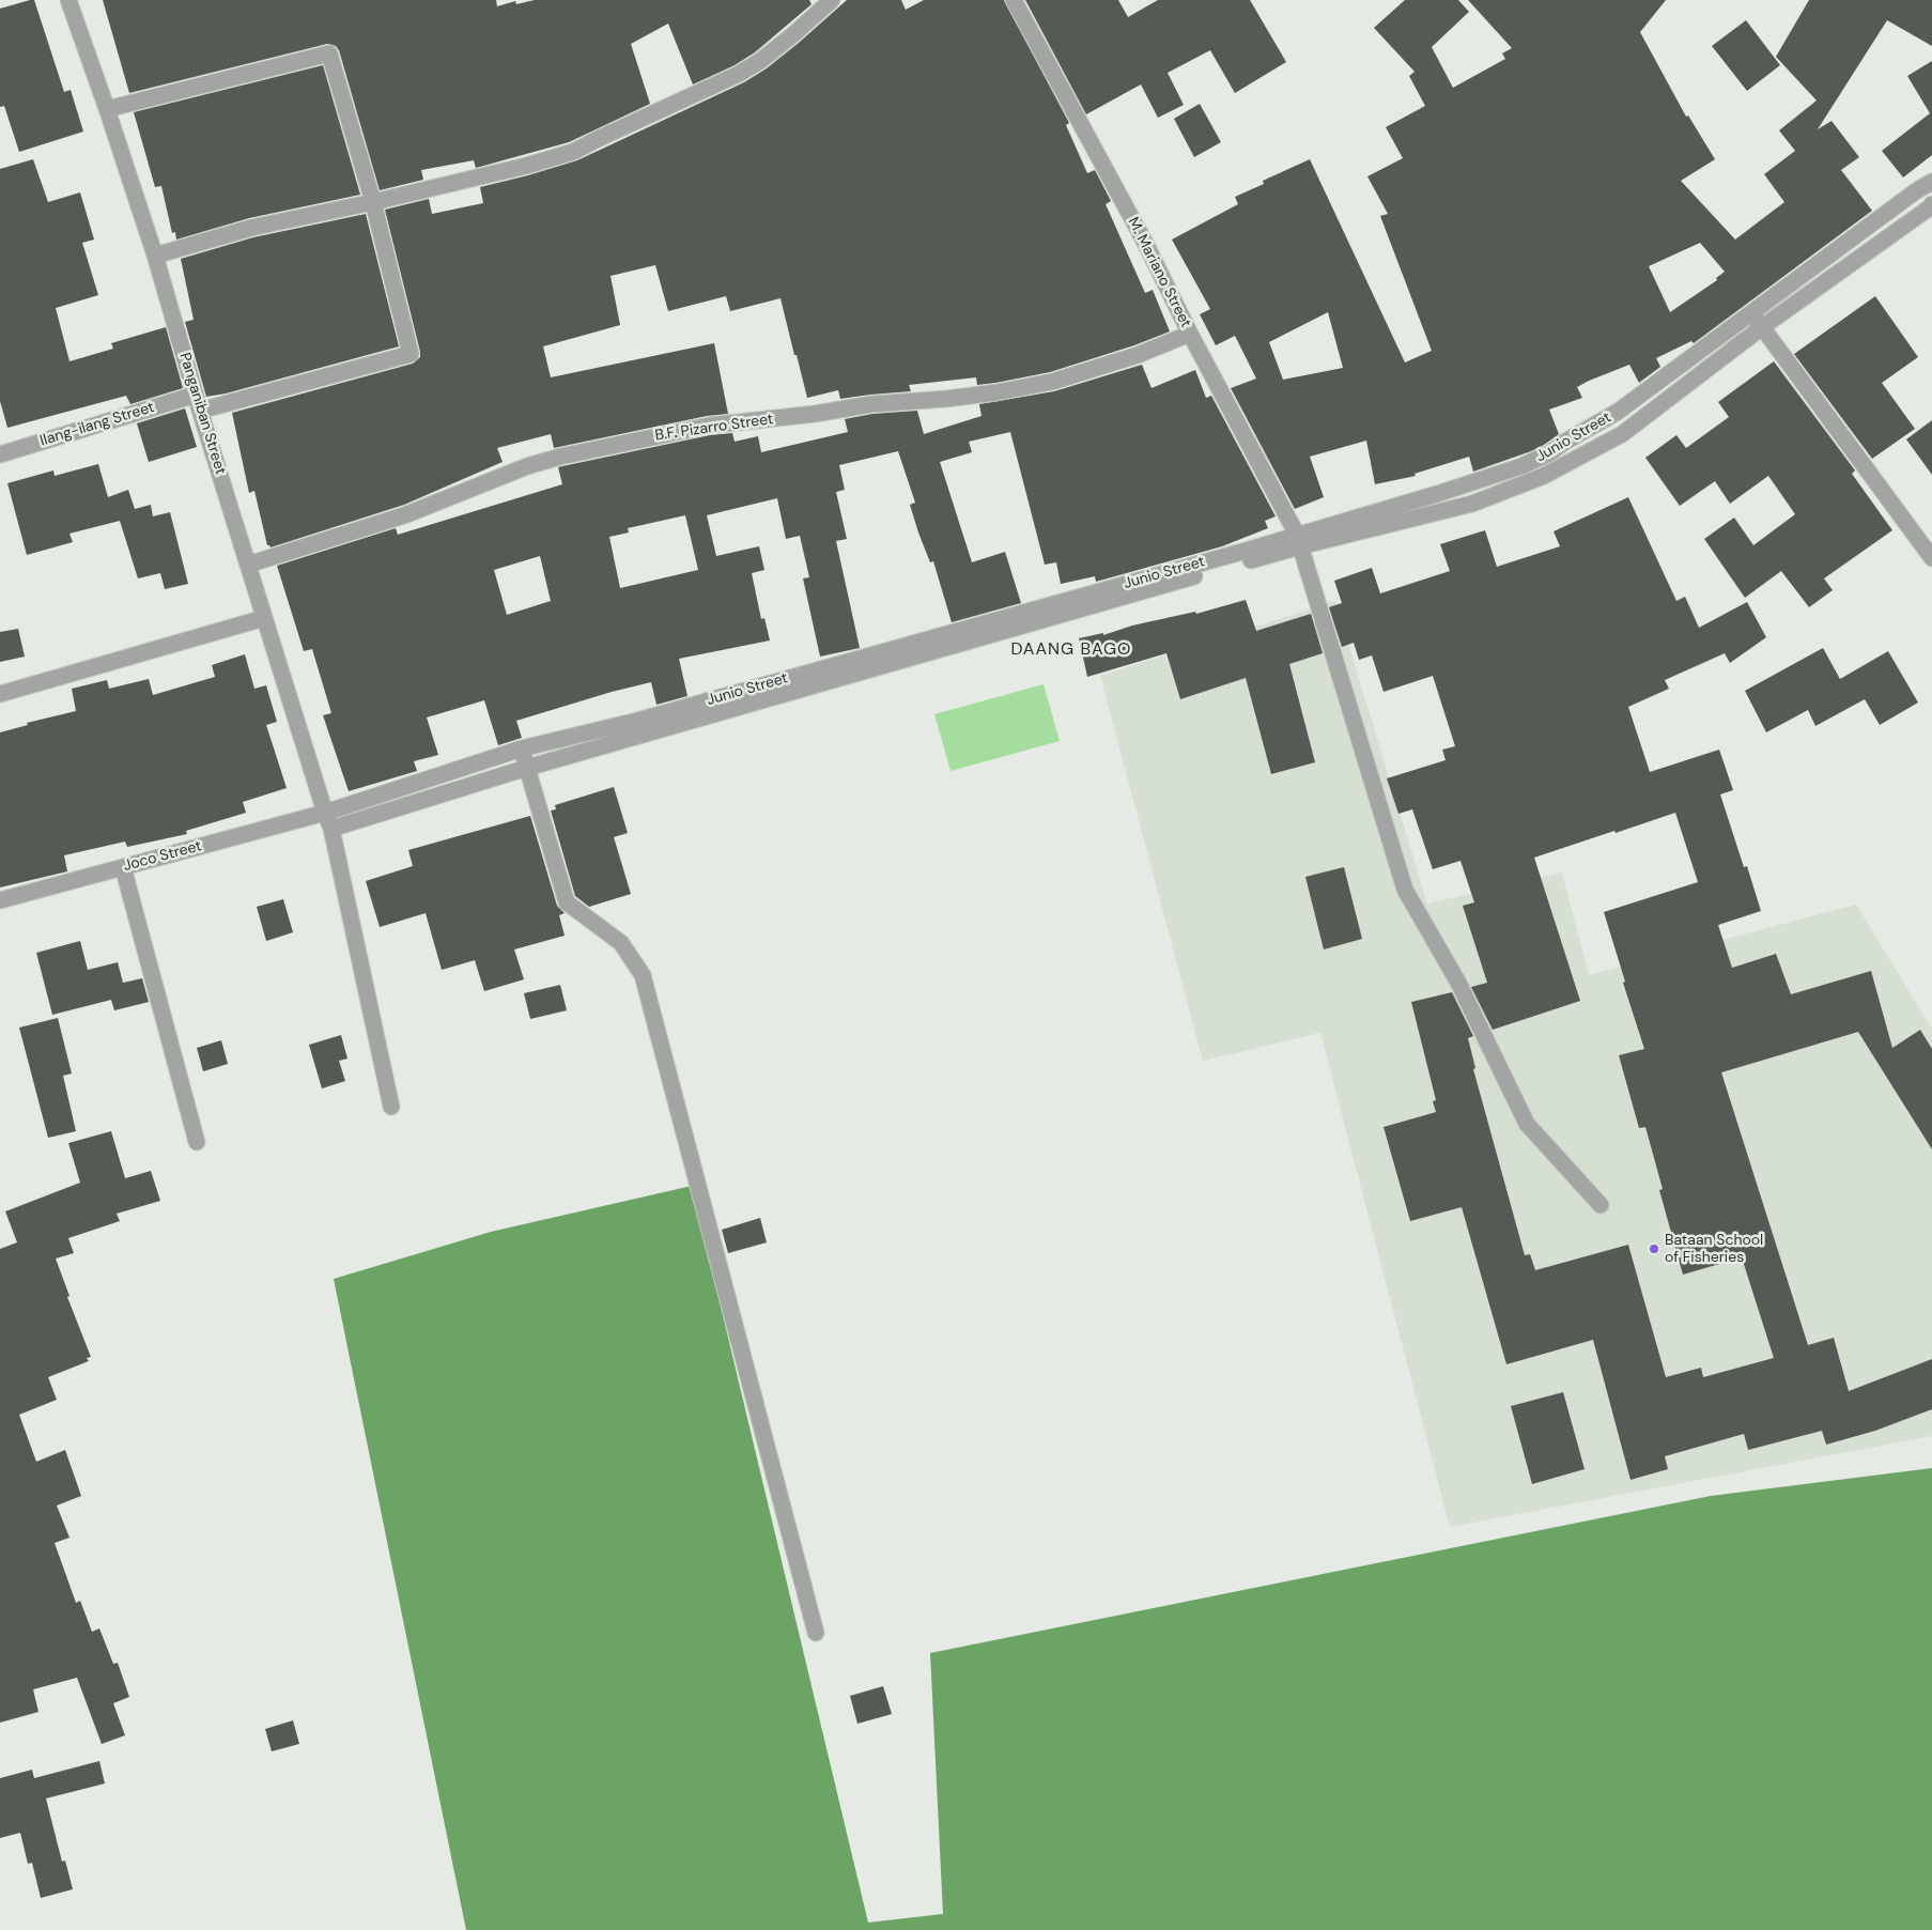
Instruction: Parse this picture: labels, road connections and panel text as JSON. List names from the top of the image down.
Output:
{
  "streets": {
    "street": [
      "M. Mariano Street",
      "Panganiban Street",
      "Ilang-ilang Street",
      "B.F. Pizarro Street",
      "Junio Street",
      "Joco Street"
    ]
  },
  "crossings": [
    ["M. Mariano Street", "B.F. Pizarro Street"],
    ["M. Mariano Street", "Junio Street"],
    ["Panganiban Street", "Ilang-ilang Street"],
    ["Panganiban Street", "B.F. Pizarro Street"],
    ["Panganiban Street", "Junio Street"],
    ["Panganiban Street", "Joco Street"],
    ["Junio Street", "Joco Street"]
  ],
  "districts": ["DAANG BAGO"],
  "places": ["Bataan School of Fisheries"]
}
